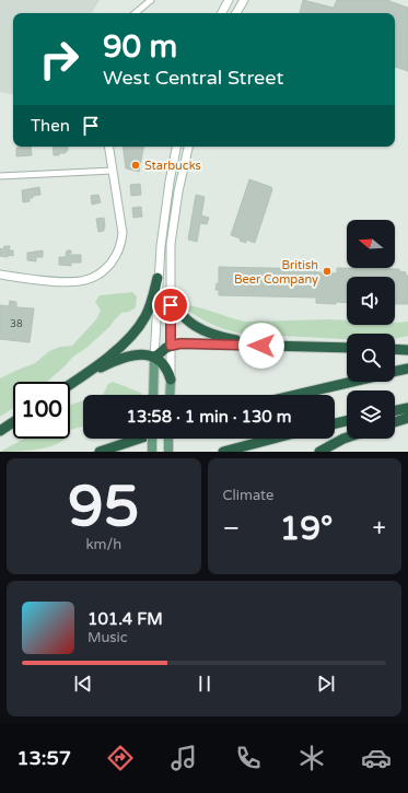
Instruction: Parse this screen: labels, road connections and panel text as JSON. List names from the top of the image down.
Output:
{
  "places": ["Starbucks", "British Beer Company"],
  "house_numbers": ["38"],
  "north": "left",
  "page": {
    "turn": ["90 m", "West Central Street"],
    "then": "Then",
    "limit": "100",
    "trip": "13:58 · 1 min · 130 m",
    "tile": [
      ["95", "km/h"],
      "Climate"
    ],
    "heat": ["−", "19°", "+"],
    "song": ["101.4 FM", "Music"],
    "tabs": "13:57"
  }
}
